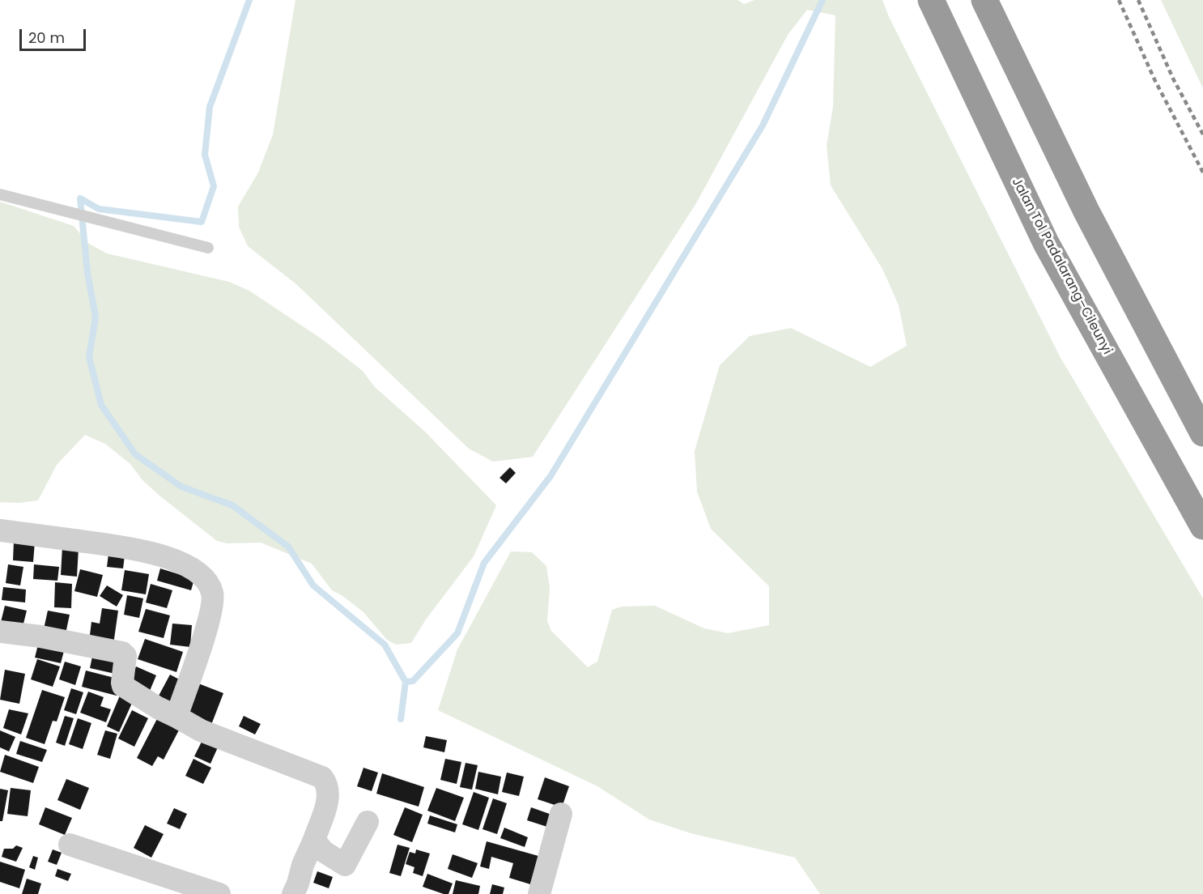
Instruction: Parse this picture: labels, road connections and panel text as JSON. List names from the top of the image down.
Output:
{
  "streets": {
    "highway": ["Jalan Tol Padalarang–Cileunyi"]
  },
  "scale_bar": "20 m"
}
